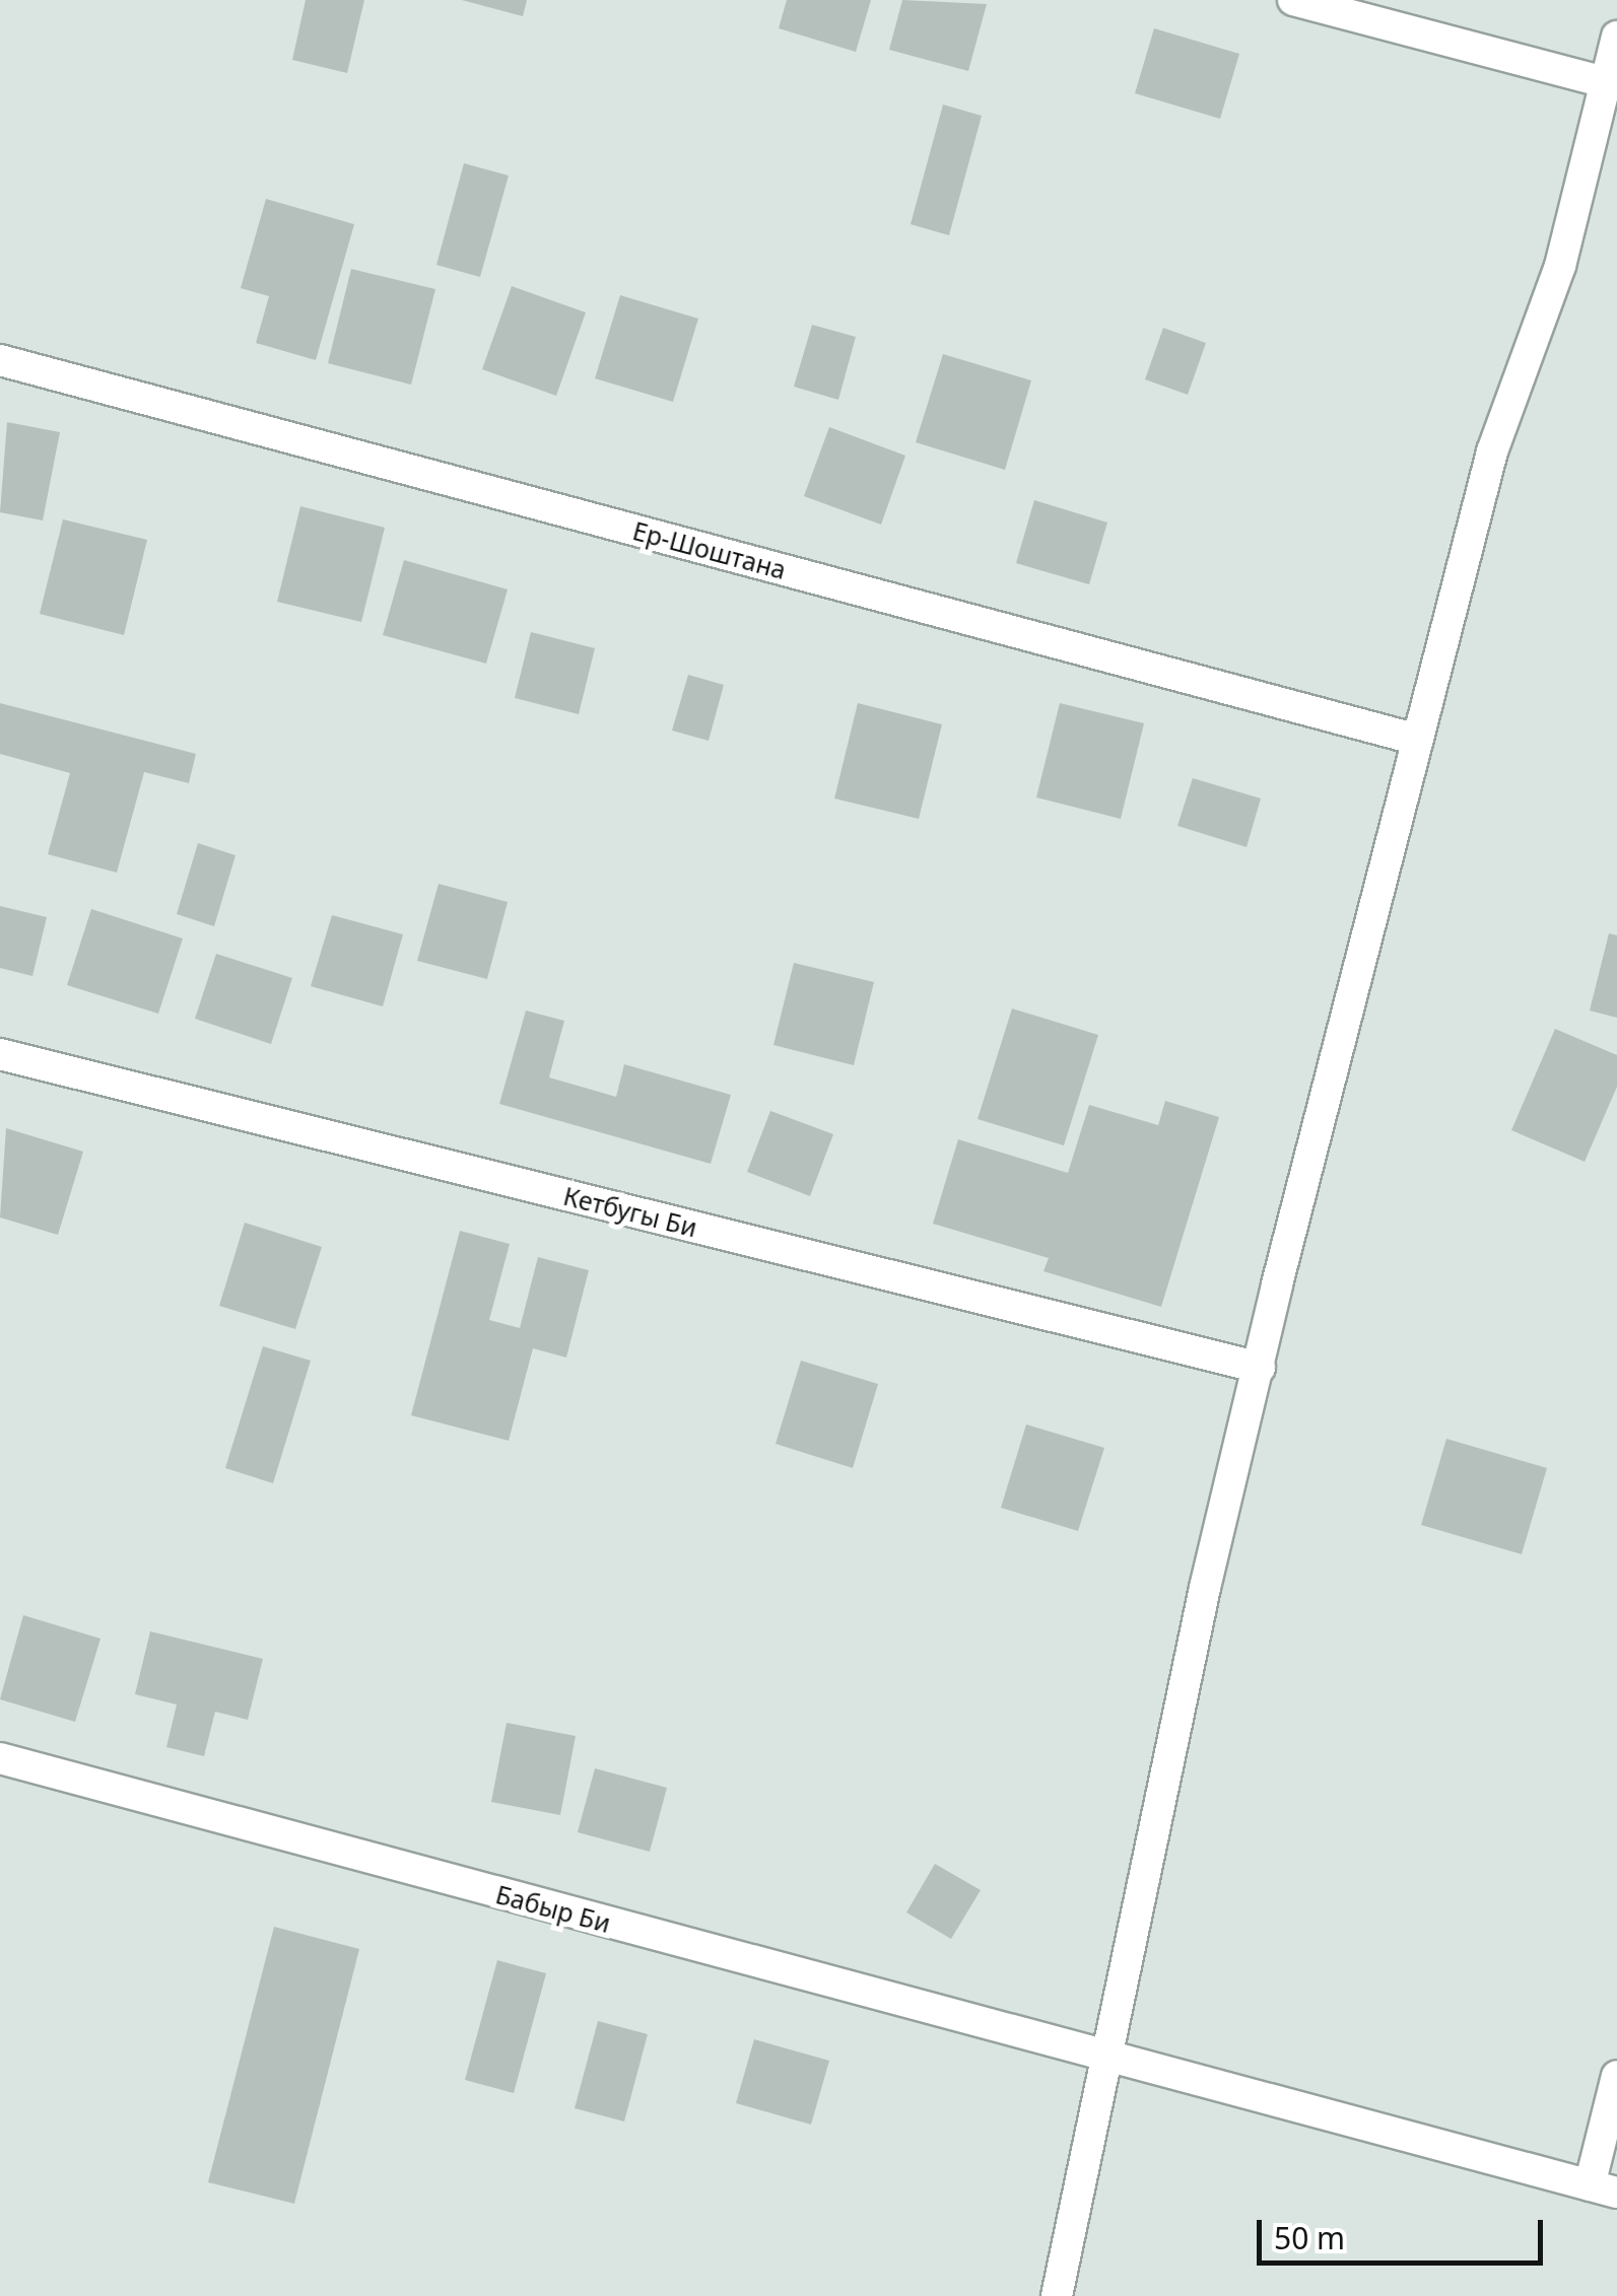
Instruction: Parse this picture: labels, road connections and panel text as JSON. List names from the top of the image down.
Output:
{
  "streets": {
    "street": ["Ер-Шоштана", "Кетбугы Би", "Бабыр Би"]
  },
  "scale_bar": "50 m"
}
